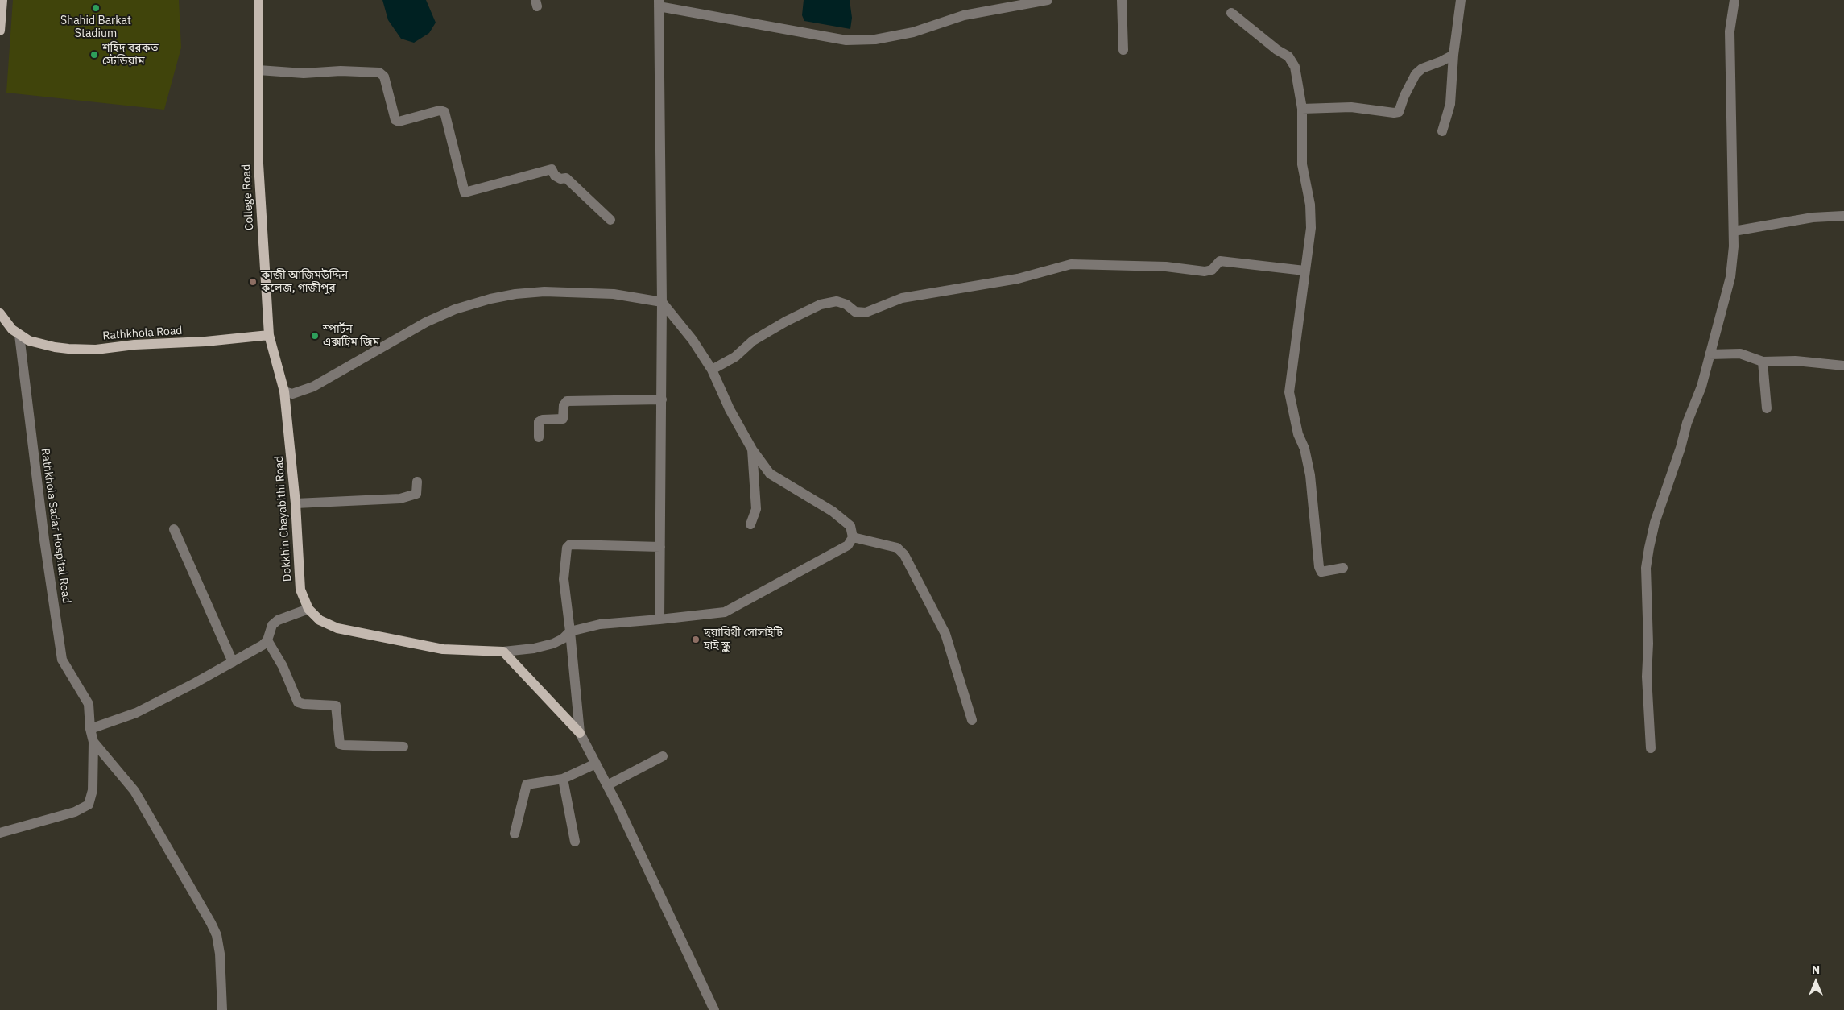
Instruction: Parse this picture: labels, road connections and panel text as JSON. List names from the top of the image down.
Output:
{
  "streets": {
    "main road": ["College Road", "Rathkhola Road", "Dokkhin Chayabithi Road"],
    "street": ["Rathkhola Sadar Hospital Road"]
  },
  "crossings": [
    ["College Road", "Rathkhola Road"],
    ["College Road", "Dokkhin Chayabithi Road"],
    ["Rathkhola Road", "Rathkhola Sadar Hospital Road"]
  ],
  "places": [
    "Shahid Barkat Stadium",
    "শহিদ বরকত স্টেডিয়াম",
    "কাজী আজিমউদ্দিন কলেজ, গাজীপুর",
    "স্পার্টন এক্সট্রিম জিম",
    "ছয়াবিথী সোসাইটি হাই স্কুল"
  ],
  "north": "top"
}
